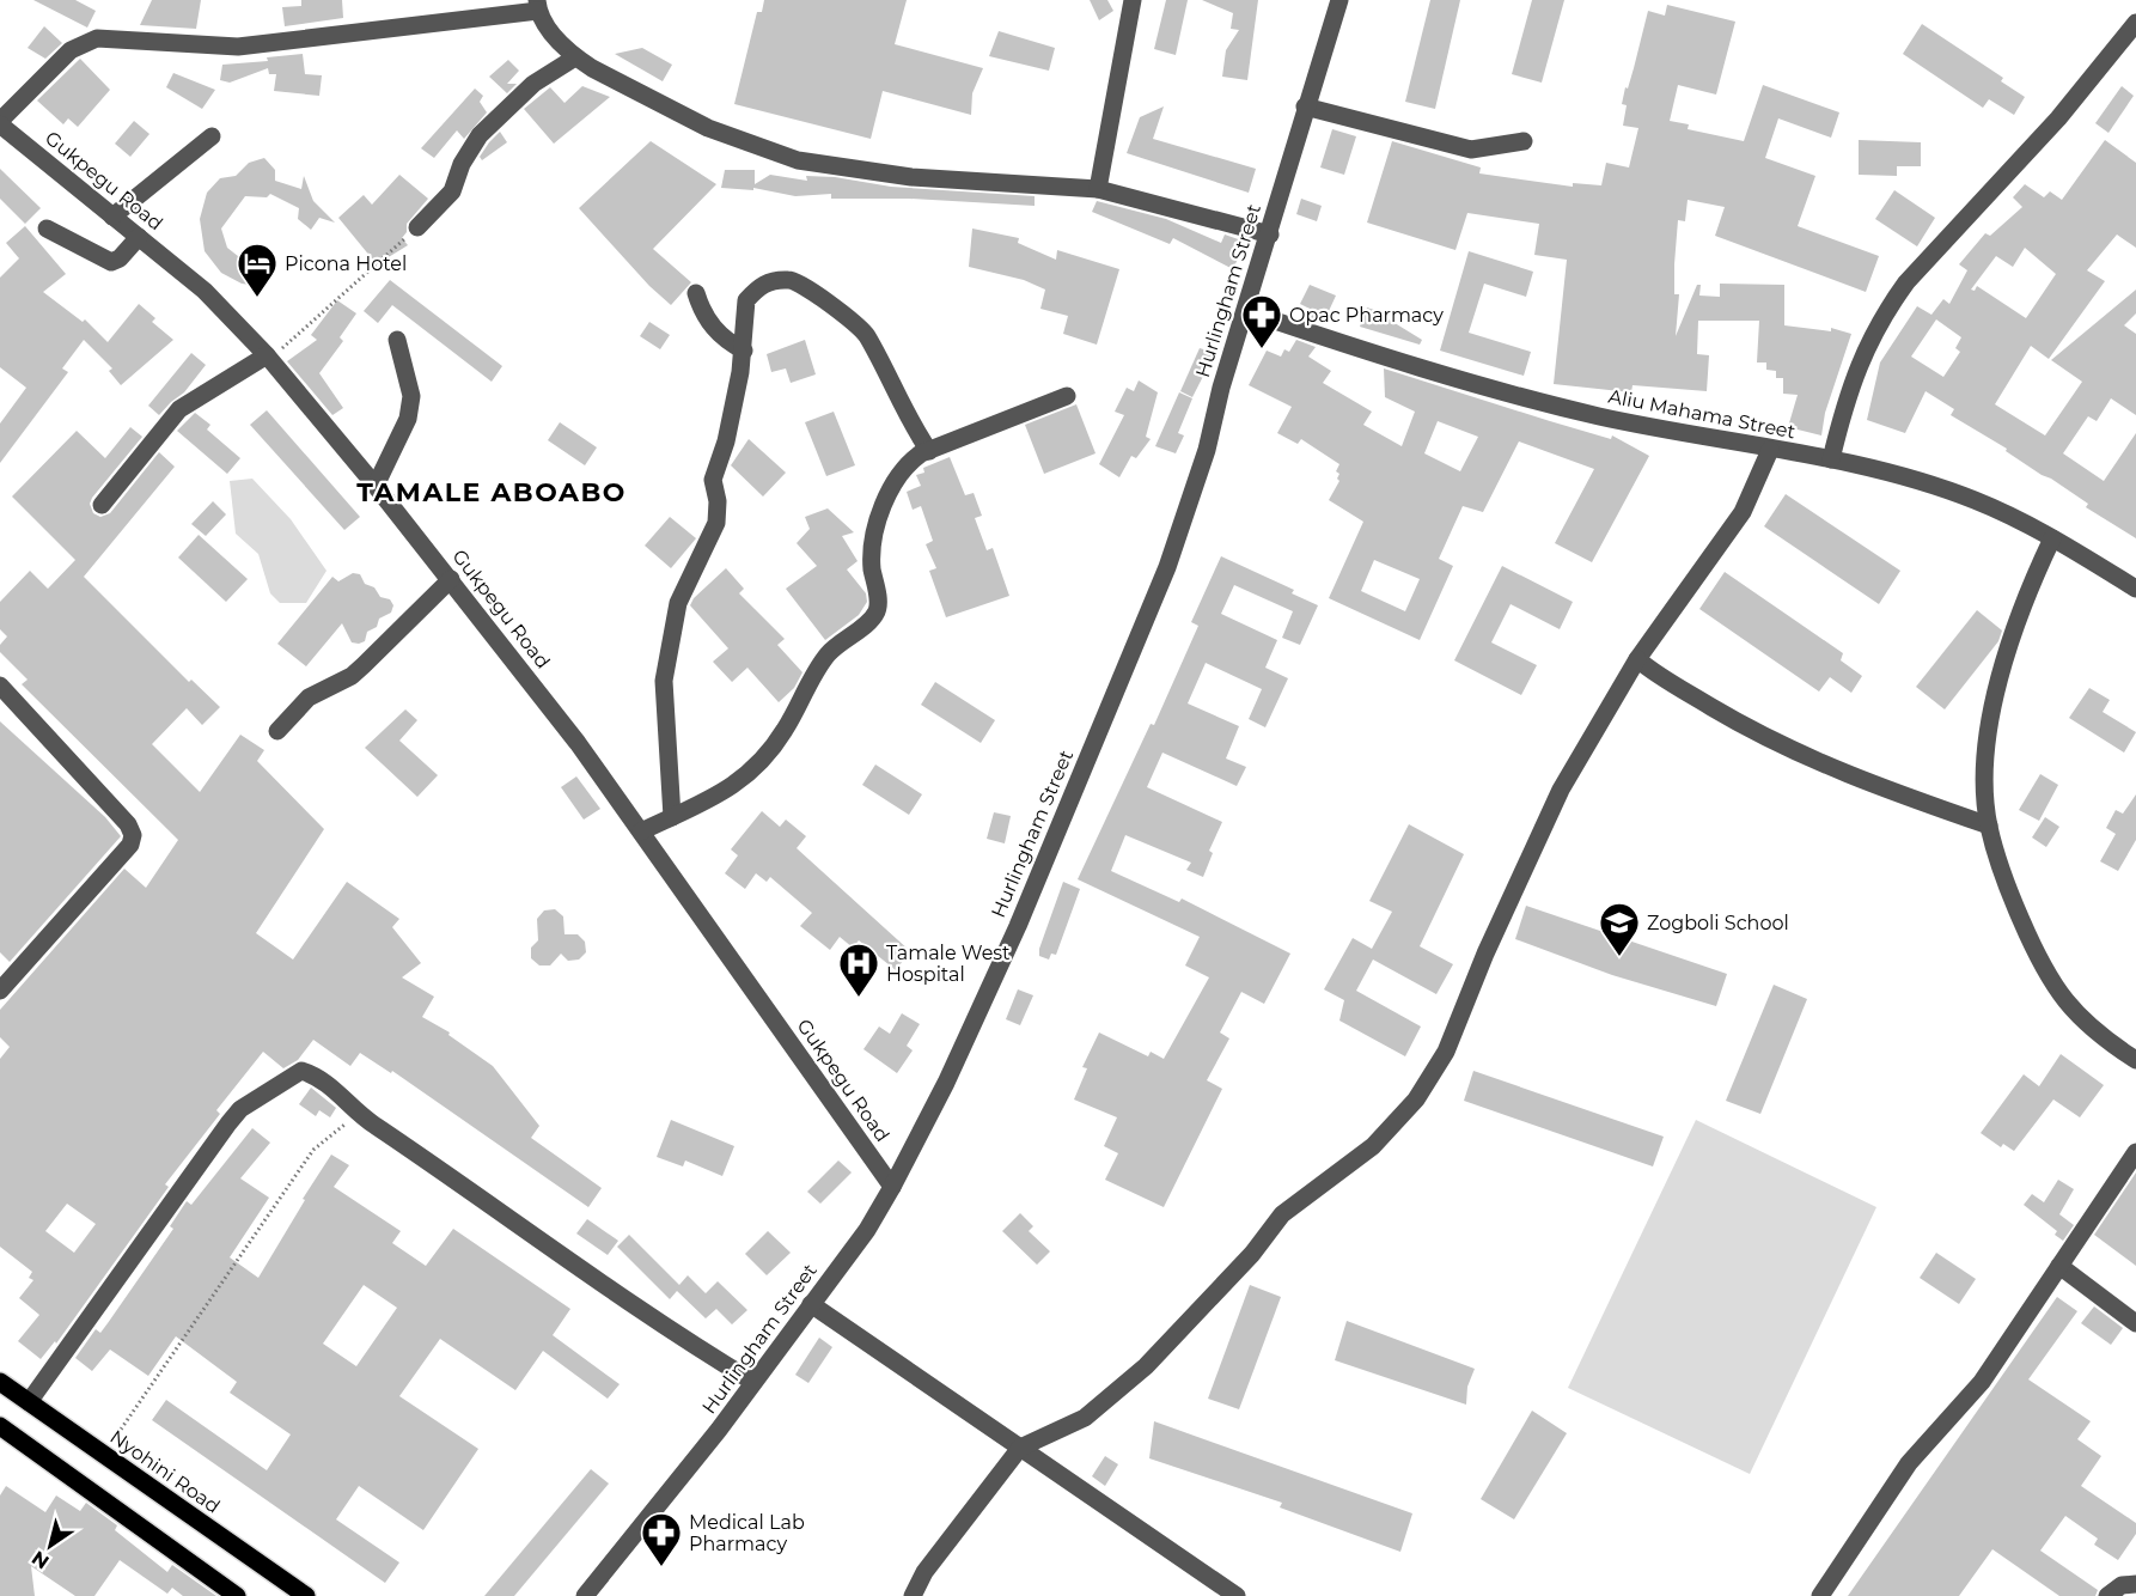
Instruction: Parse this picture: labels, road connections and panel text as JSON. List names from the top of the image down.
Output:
{
  "streets": {
    "main road": ["Nyohini Road"],
    "street": ["Gukpegu Road", "Hurlingham Street", "Aliu Mahama Street"]
  },
  "crossings": [
    ["Gukpegu Road", "Hurlingham Street"],
    ["Hurlingham Street", "Aliu Mahama Street"]
  ],
  "districts": ["TAMALE ABOABO"],
  "places": {
    "hotel": ["Picona Hotel"],
    "pharmacy": ["Opac Pharmacy", "Medical Lab Pharmacy"],
    "school or university": ["Zogboli School"],
    "hospital": ["Tamale West Hospital"]
  },
  "north": "bottom left"
}
